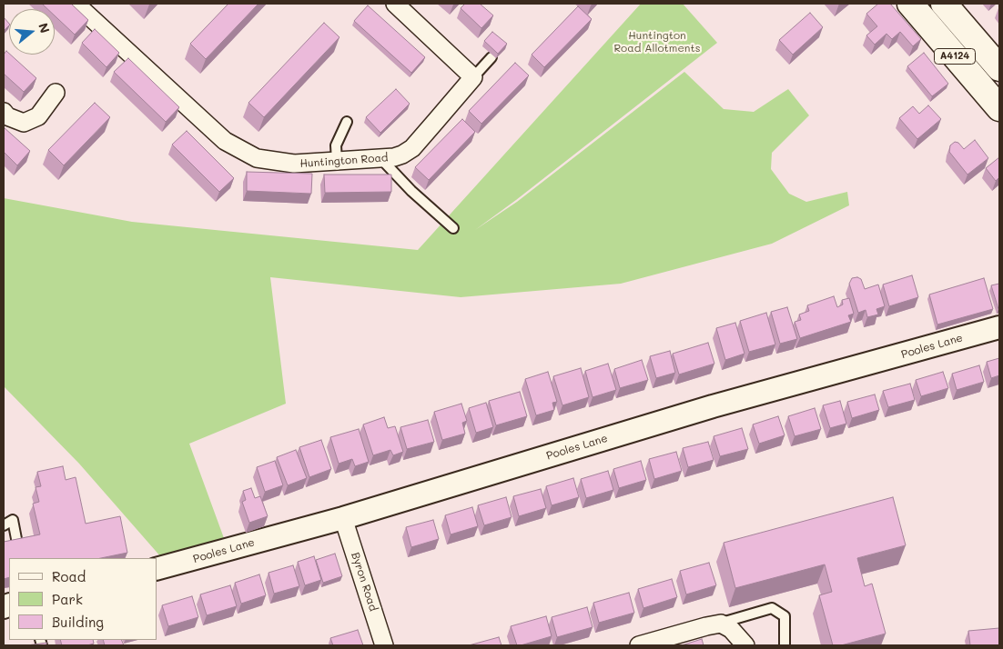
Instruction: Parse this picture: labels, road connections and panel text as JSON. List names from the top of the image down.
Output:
{
  "streets": {
    "main road": ["A4124"],
    "street": ["Huntington Road", "Pooles Lane", "Byron Road"]
  },
  "crossings": [
    ["Pooles Lane", "Byron Road"]
  ],
  "parks": ["Huntington Road Allotments"],
  "legend": ["Road", "Park", "Building"],
  "north": "right"
}
